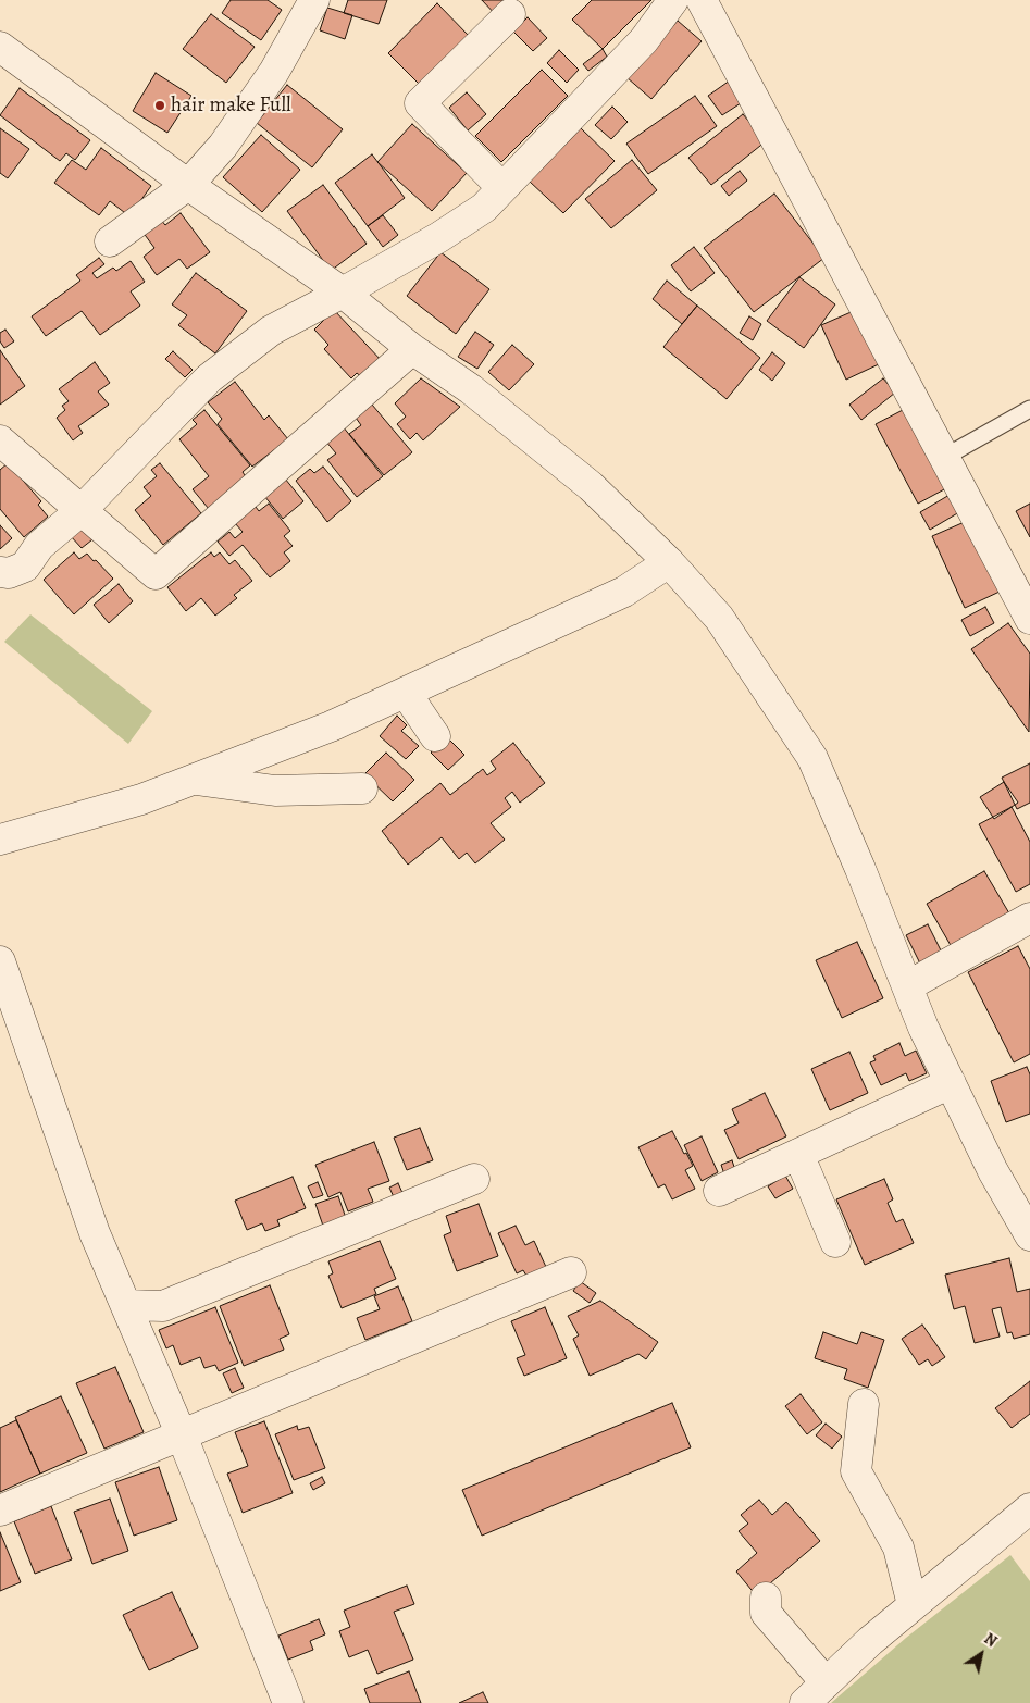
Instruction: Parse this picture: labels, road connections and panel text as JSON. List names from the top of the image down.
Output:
{
  "places": ["hair make Full"],
  "north": "top right"
}
